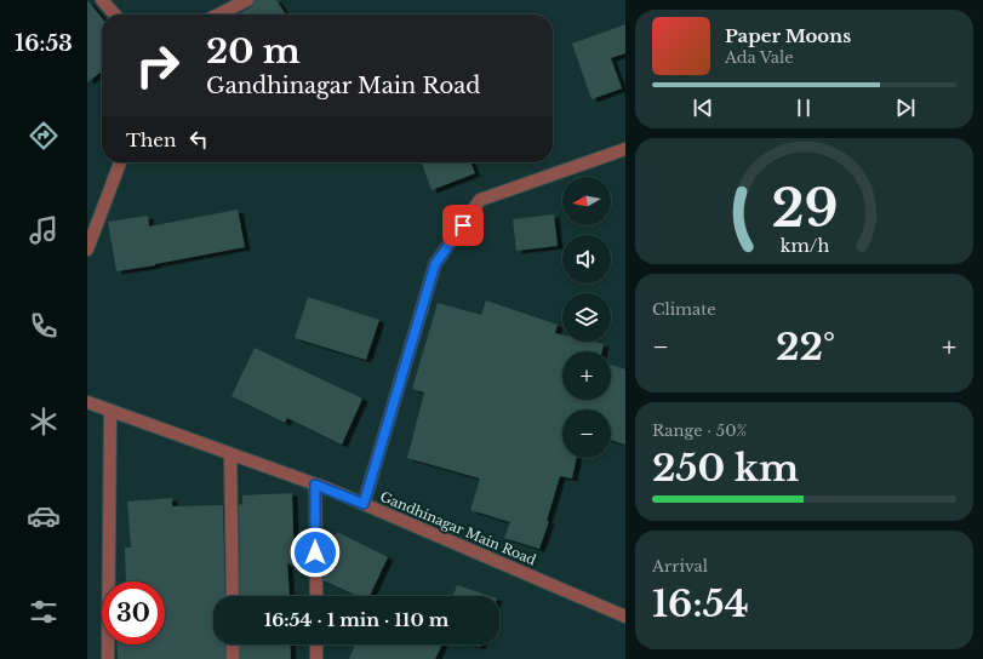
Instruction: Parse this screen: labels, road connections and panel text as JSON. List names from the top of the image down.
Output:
{
  "streets": {
    "street": ["Gandhinagar Main Road"]
  },
  "north": "left",
  "page": {
    "tabs": "16:53",
    "turn": ["20 m", "Gandhinagar Main Road"],
    "song": ["Paper Moons", "Ada Vale"],
    "then": "Then",
    "map_buttons": ["+", "−"],
    "tile": [
      "Climate",
      ["Range · 50%", "250 km"],
      ["Arrival", "16:54"]
    ],
    "heat": ["−", "22°", "+"],
    "limit": "30",
    "trip": "16:54 · 1 min · 110 m",
    "gauge": ["29", "km/h"]
  }
}
